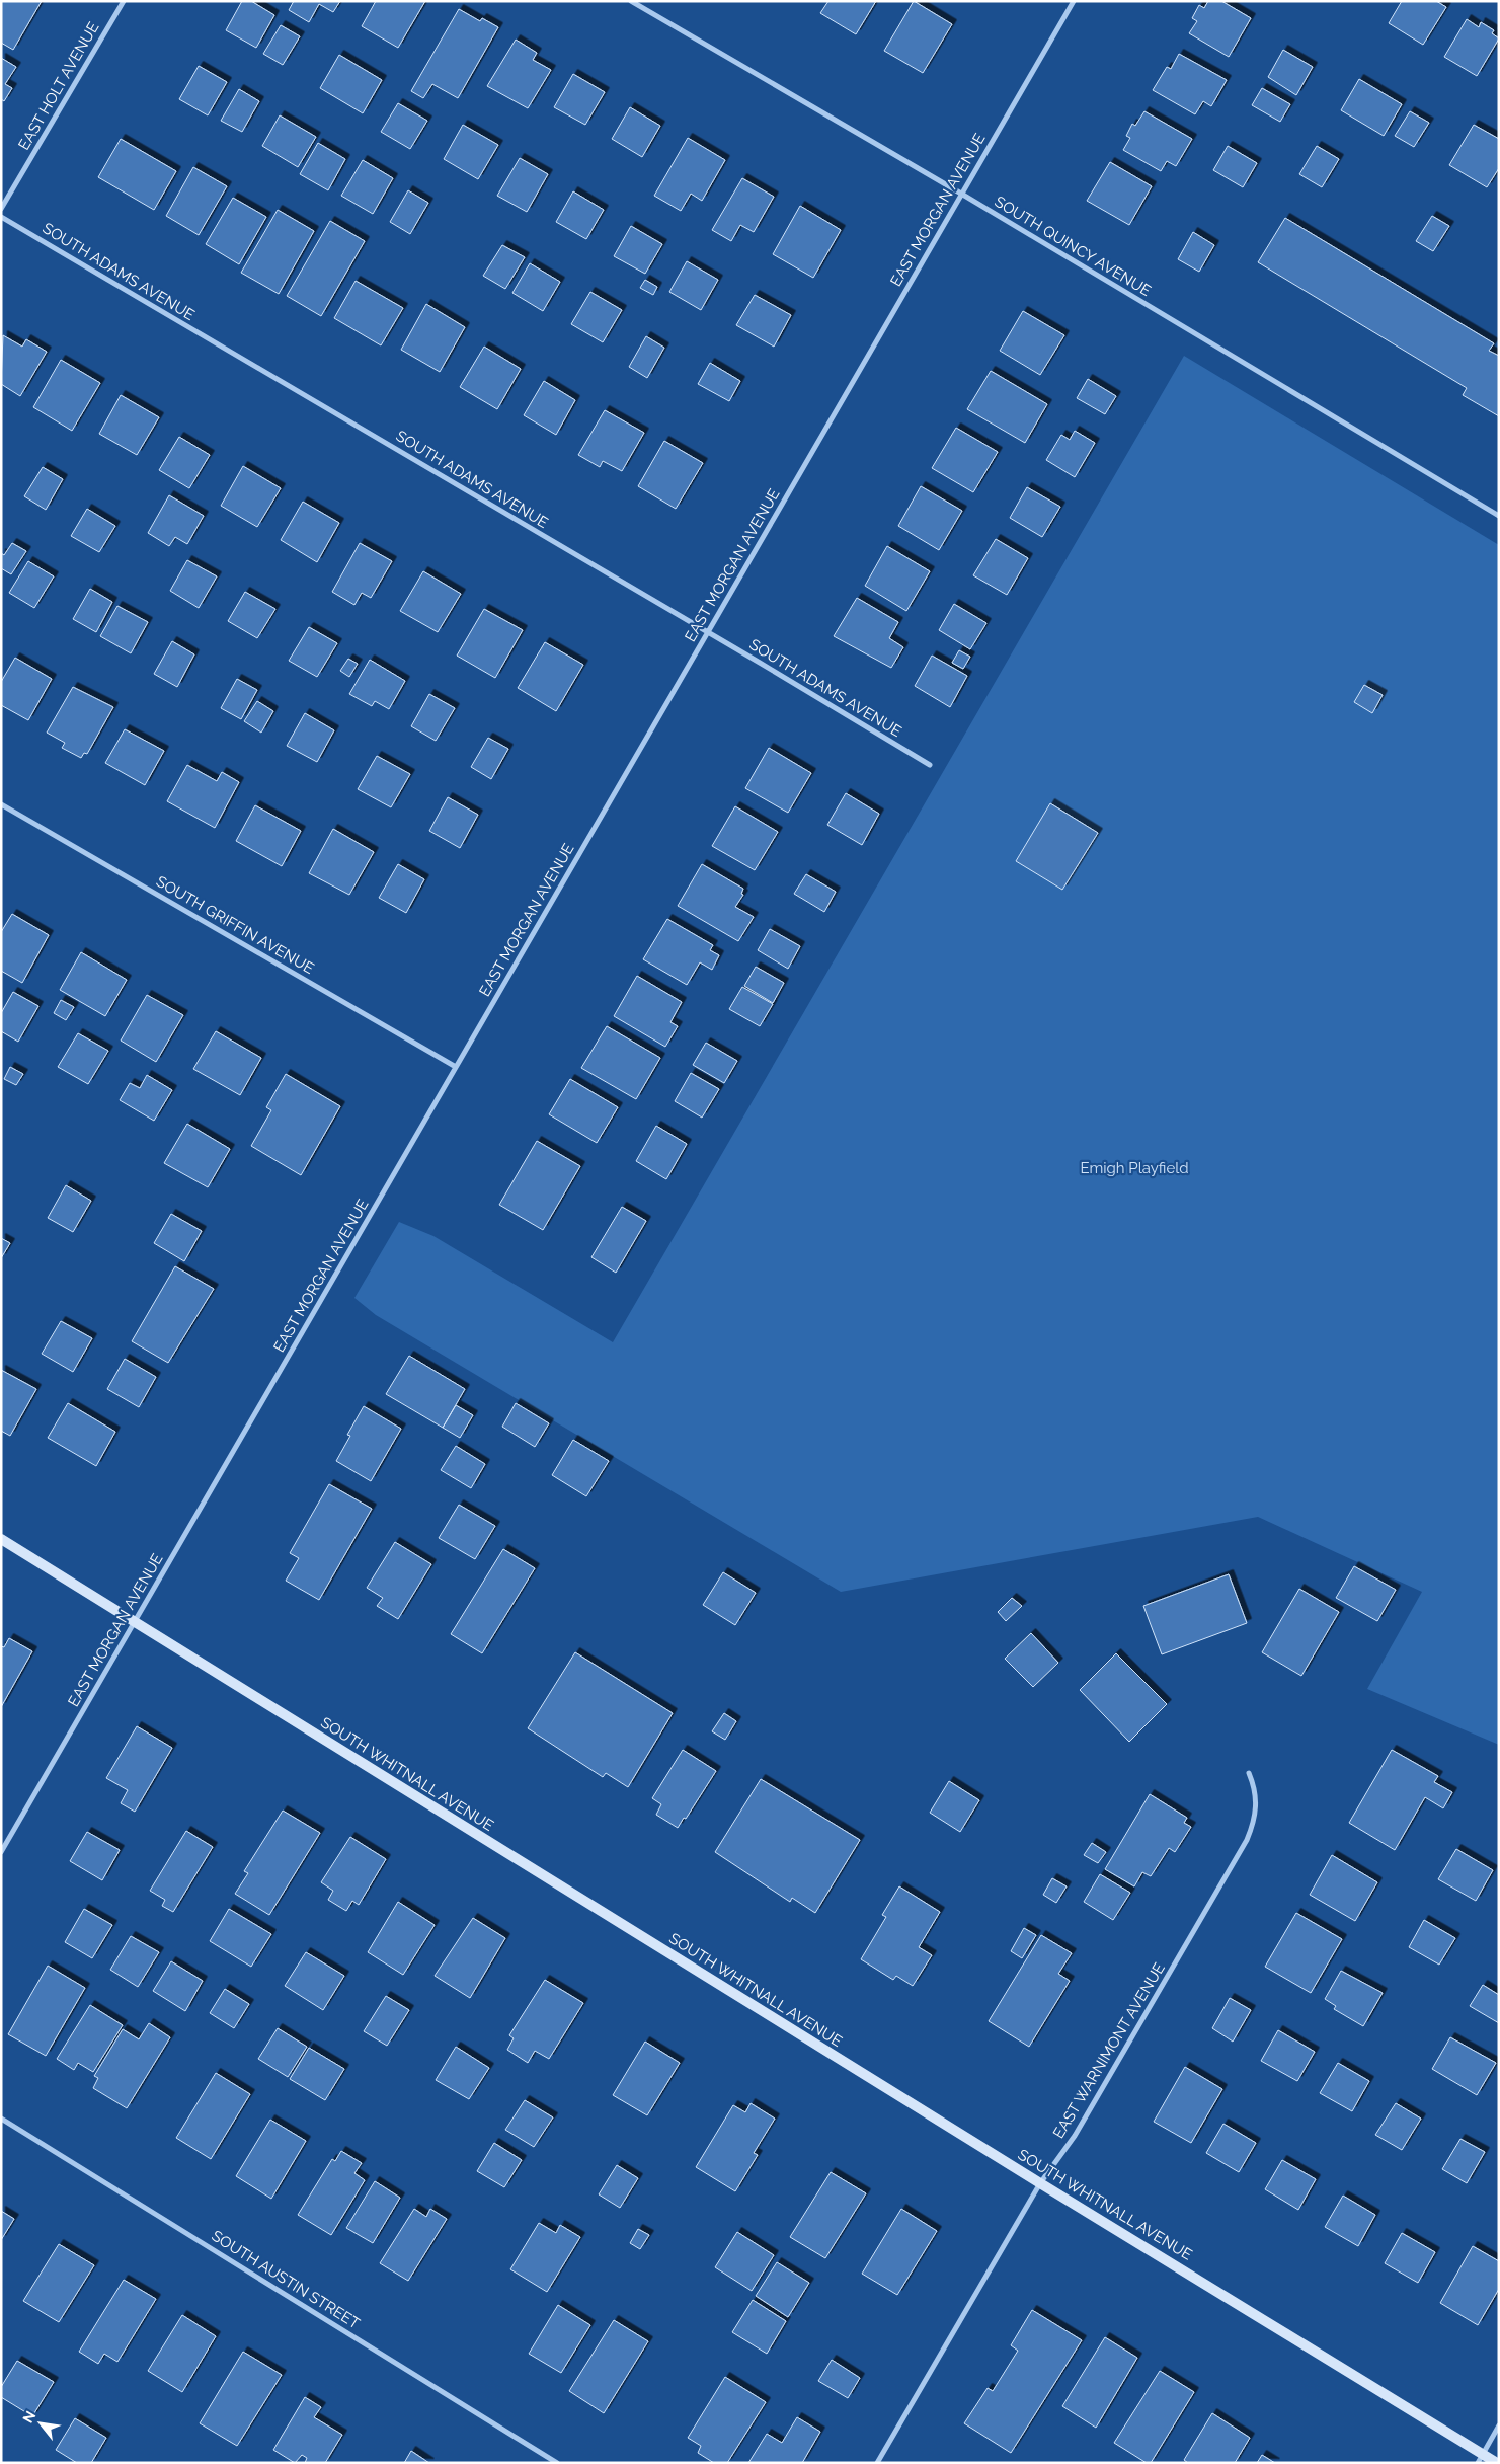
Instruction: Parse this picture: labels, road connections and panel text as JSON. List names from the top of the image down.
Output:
{
  "streets": {
    "street": [
      "EAST HOLT AVENUE",
      "EAST MORGAN AVENUE",
      "SOUTH QUINCY AVENUE",
      "SOUTH ADAMS AVENUE",
      "SOUTH GRIFFIN AVENUE",
      "SOUTH WHITNALL AVENUE",
      "EAST WARNIMONT AVENUE",
      "SOUTH AUSTIN STREET"
    ]
  },
  "crossings": [
    ["EAST MORGAN AVENUE", "SOUTH QUINCY AVENUE"],
    ["EAST MORGAN AVENUE", "SOUTH ADAMS AVENUE"],
    ["EAST MORGAN AVENUE", "SOUTH GRIFFIN AVENUE"],
    ["EAST MORGAN AVENUE", "SOUTH WHITNALL AVENUE"],
    ["SOUTH WHITNALL AVENUE", "EAST WARNIMONT AVENUE"]
  ],
  "parks": ["Emigh Playfield"],
  "north": "top left"
}
